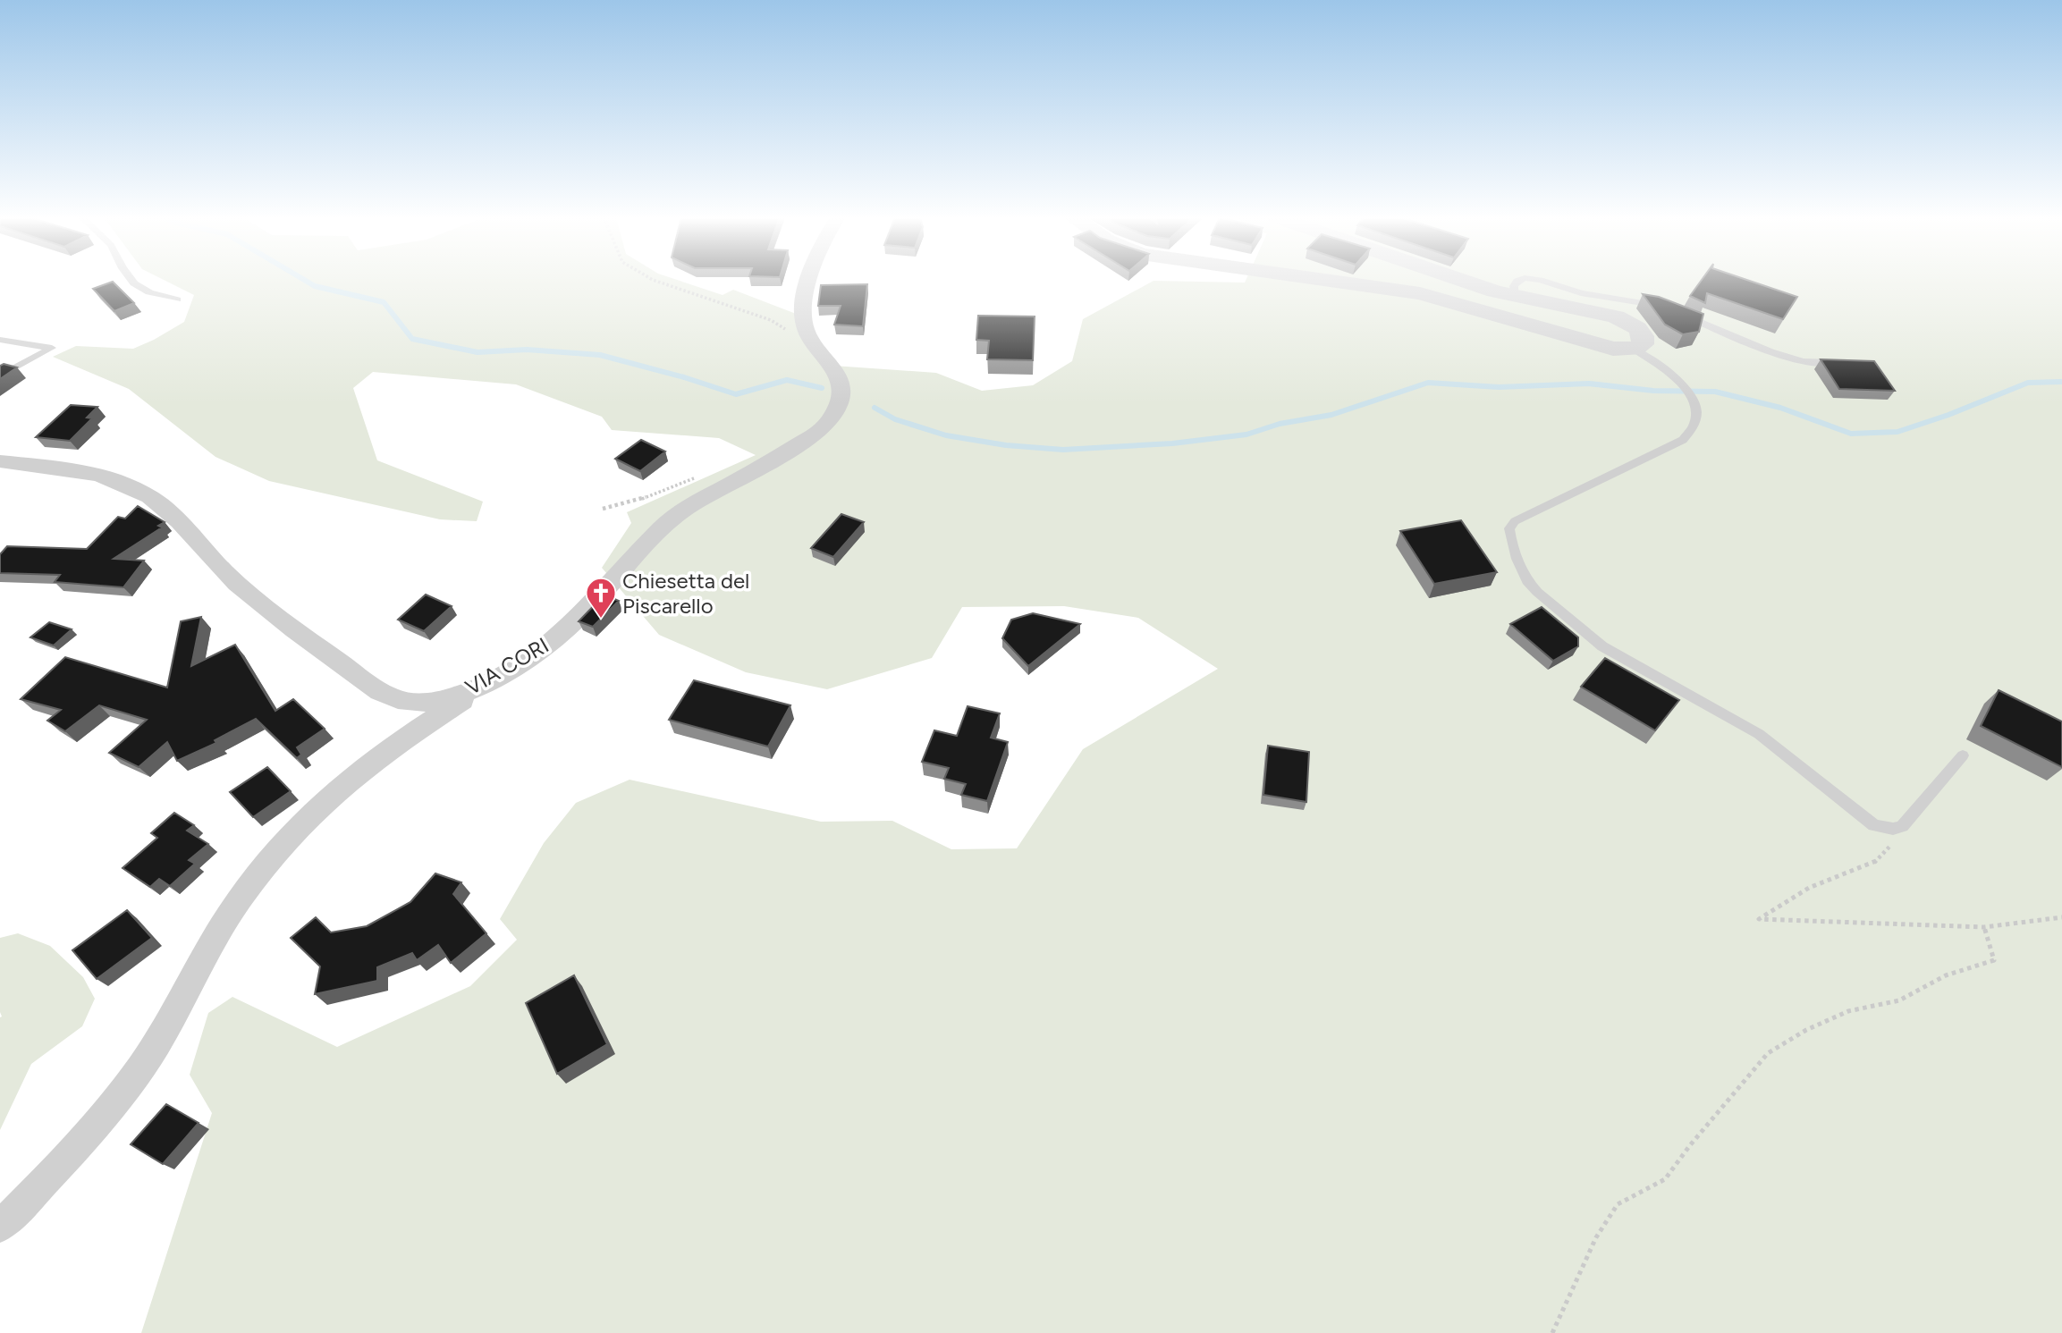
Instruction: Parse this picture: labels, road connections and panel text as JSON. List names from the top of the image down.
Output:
{
  "streets": {
    "street": ["VIA CORI"]
  },
  "places": {
    "church": ["Chiesetta del Piscarello"]
  }
}
